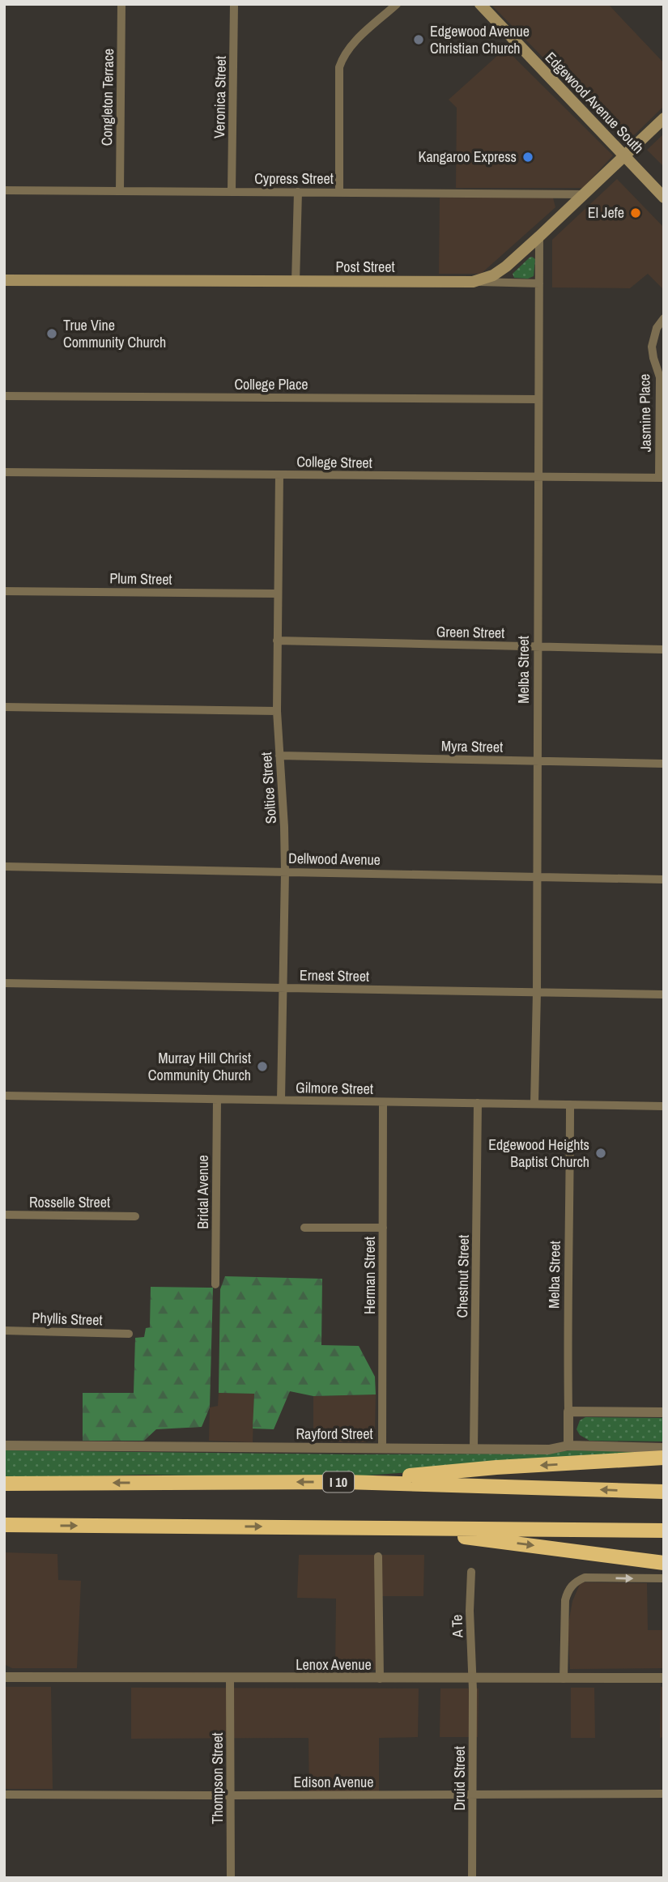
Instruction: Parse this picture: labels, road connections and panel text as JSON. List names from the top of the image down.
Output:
{
  "streets": {
    "highway": ["I 10"],
    "main road": ["Edgewood Avenue South", "Post Street"],
    "street": [
      "Congleton Terrace",
      "Veronica Street",
      "Cypress Street",
      "College Place",
      "Jasmine Place",
      "College Street",
      "Plum Street",
      "Green Street",
      "Melba Street",
      "Myra Street",
      "Soltice Street",
      "Dellwood Avenue",
      "Ernest Street",
      "Gilmore Street",
      "Bridal Avenue",
      "Rosselle Street",
      "Herman Street",
      "Chestnut Street",
      "Phyllis Street",
      "Rayford Street",
      "A Te",
      "Lenox Avenue",
      "Thompson Street",
      "Druid Street",
      "Edison Avenue"
    ]
  },
  "crossings": [
    ["Congleton Terrace", "Cypress Street"],
    ["Veronica Street", "Cypress Street"],
    ["Edgewood Avenue South", "Post Street"],
    ["Cypress Street", "Post Street"],
    ["Post Street", "Melba Street"],
    ["College Place", "Melba Street"],
    ["Jasmine Place", "College Street"],
    ["College Street", "Melba Street"],
    ["College Street", "Soltice Street"],
    ["Plum Street", "Soltice Street"],
    ["Green Street", "Melba Street"],
    ["Green Street", "Soltice Street"],
    ["Melba Street", "Myra Street"],
    ["Melba Street", "Dellwood Avenue"],
    ["Melba Street", "Ernest Street"],
    ["Melba Street", "Gilmore Street"],
    ["Melba Street", "Rayford Street"],
    ["Myra Street", "Soltice Street"],
    ["Soltice Street", "Dellwood Avenue"],
    ["Soltice Street", "Ernest Street"],
    ["Soltice Street", "Gilmore Street"],
    ["Gilmore Street", "Bridal Avenue"],
    ["Gilmore Street", "Herman Street"],
    ["Gilmore Street", "Chestnut Street"],
    ["Herman Street", "Rayford Street"],
    ["Chestnut Street", "Rayford Street"],
    ["A Te", "Lenox Avenue"],
    ["A Te", "Druid Street"],
    ["Lenox Avenue", "Thompson Street"],
    ["Lenox Avenue", "Druid Street"],
    ["Thompson Street", "Edison Avenue"],
    ["Druid Street", "Edison Avenue"]
  ],
  "places": [
    "Edgewood Avenue Christian Church",
    "Kangaroo Express",
    "El Jefe",
    "True Vine Community Church",
    "Murray Hill Christ Community Church",
    "Edgewood Heights Baptist Church"
  ]
}
